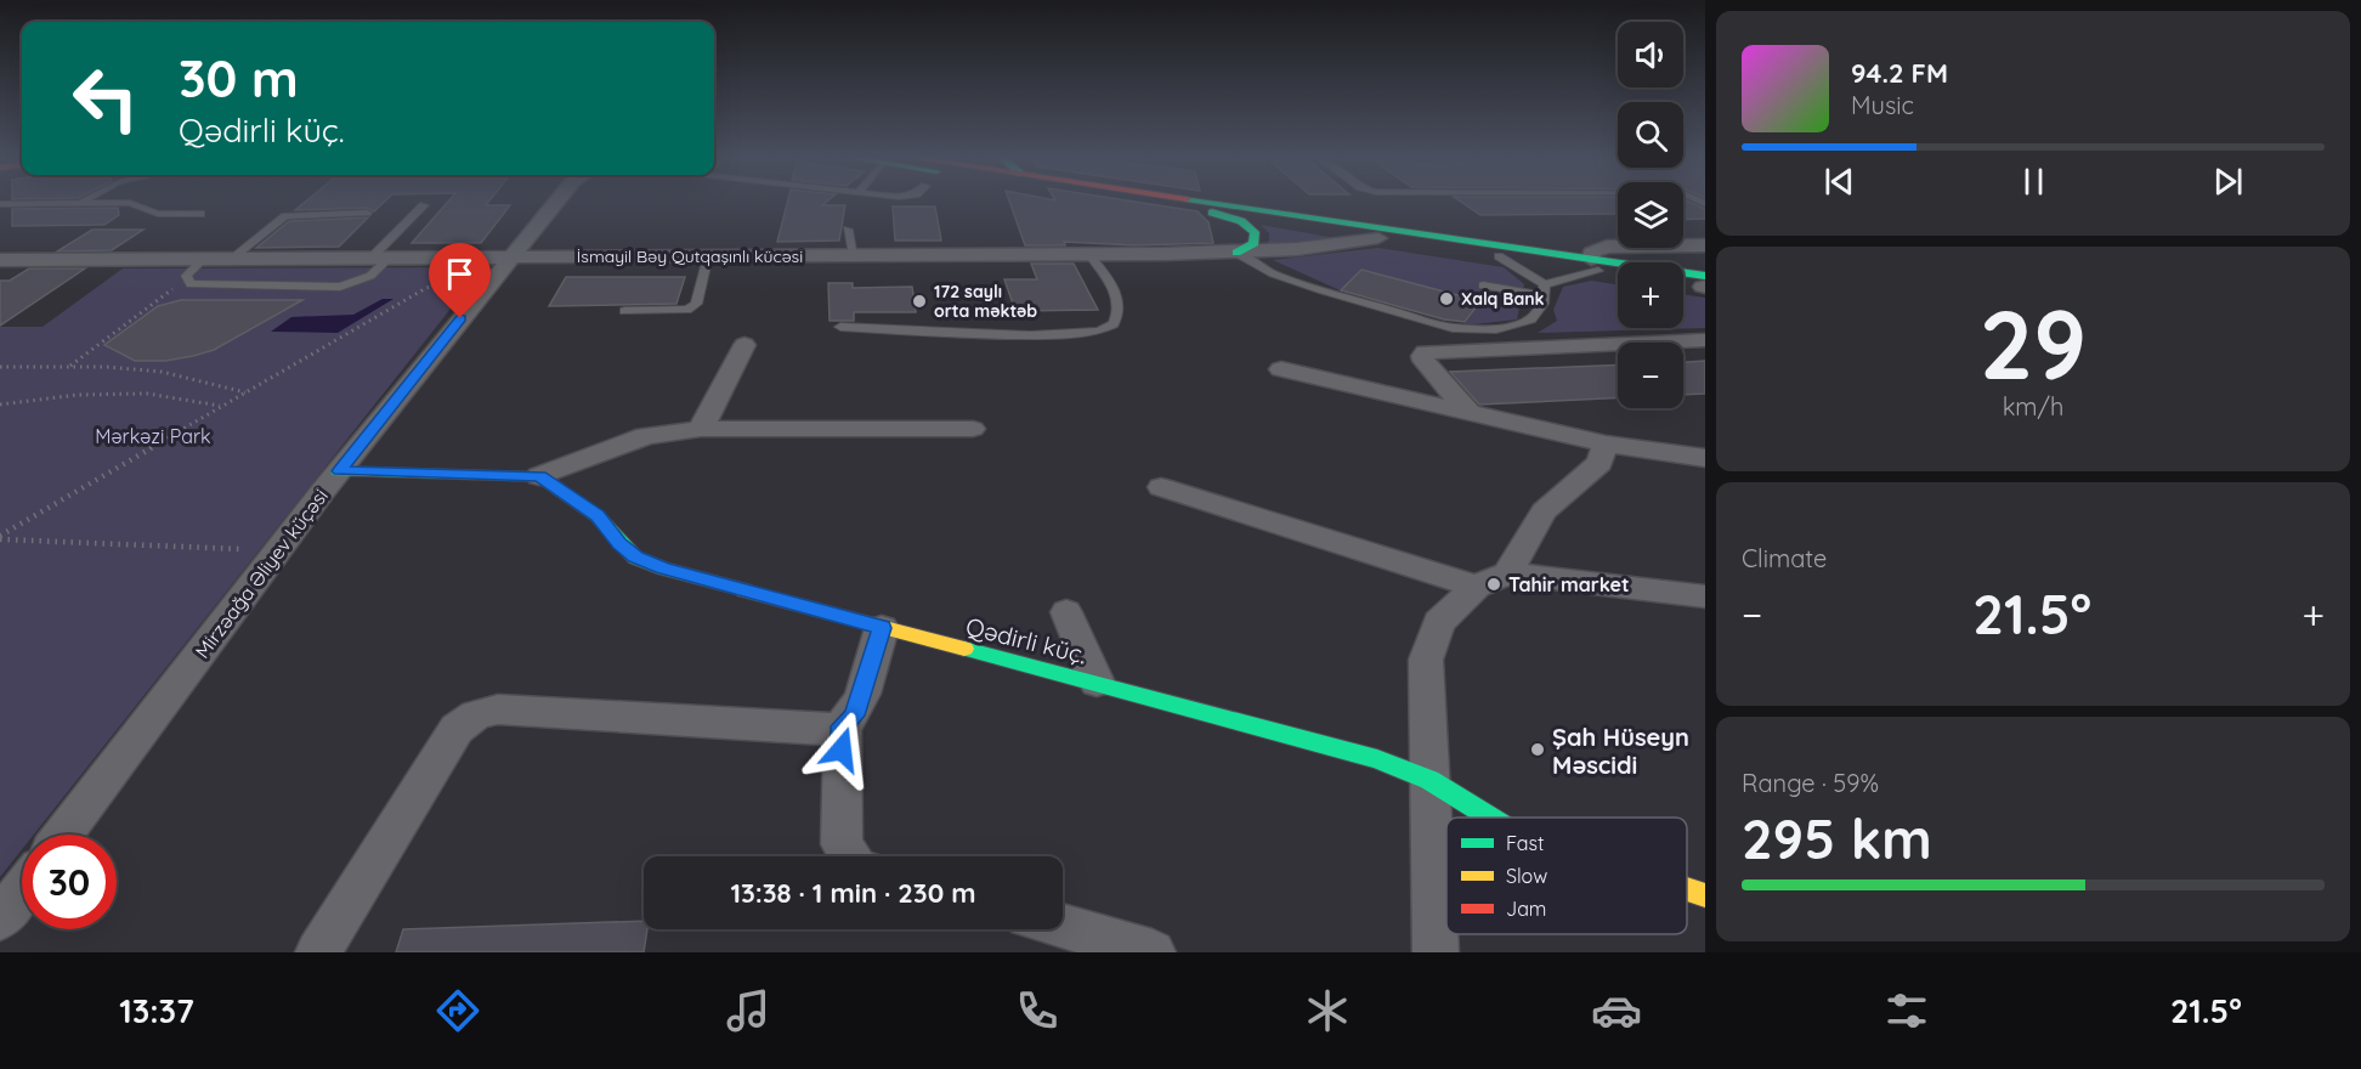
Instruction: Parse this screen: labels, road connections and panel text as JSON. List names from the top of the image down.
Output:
{
  "streets": {
    "main road": ["Qədirli küç."],
    "street": ["İsmayil Bəy Qutqaşınlı kücəsi", "Mirzəağa Əliyev küçəsi"]
  },
  "crossings": [
    ["İsmayil Bəy Qutqaşınlı kücəsi", "Mirzəağa Əliyev küçəsi"]
  ],
  "parks": ["Mərkəzi Park"],
  "places": [
    "Xalq Bank",
    "172 saylı orta məktəb",
    "Tahir market",
    "Şah Hüseyn Məscidi"
  ],
  "legend": ["Fast", "Slow", "Jam"],
  "page": {
    "map_buttons": ["+", "−"],
    "turn": ["30 m", "Qədirli küç."],
    "song": ["94.2 FM", "Music"],
    "tile": [
      ["29", "km/h"],
      "Climate",
      ["Range · 59%", "295 km"]
    ],
    "heat": ["−", "21.5°", "+"],
    "limit": "30",
    "trip": "13:38 · 1 min · 230 m",
    "tabs": ["13:37", "21.5°"]
  }
}
